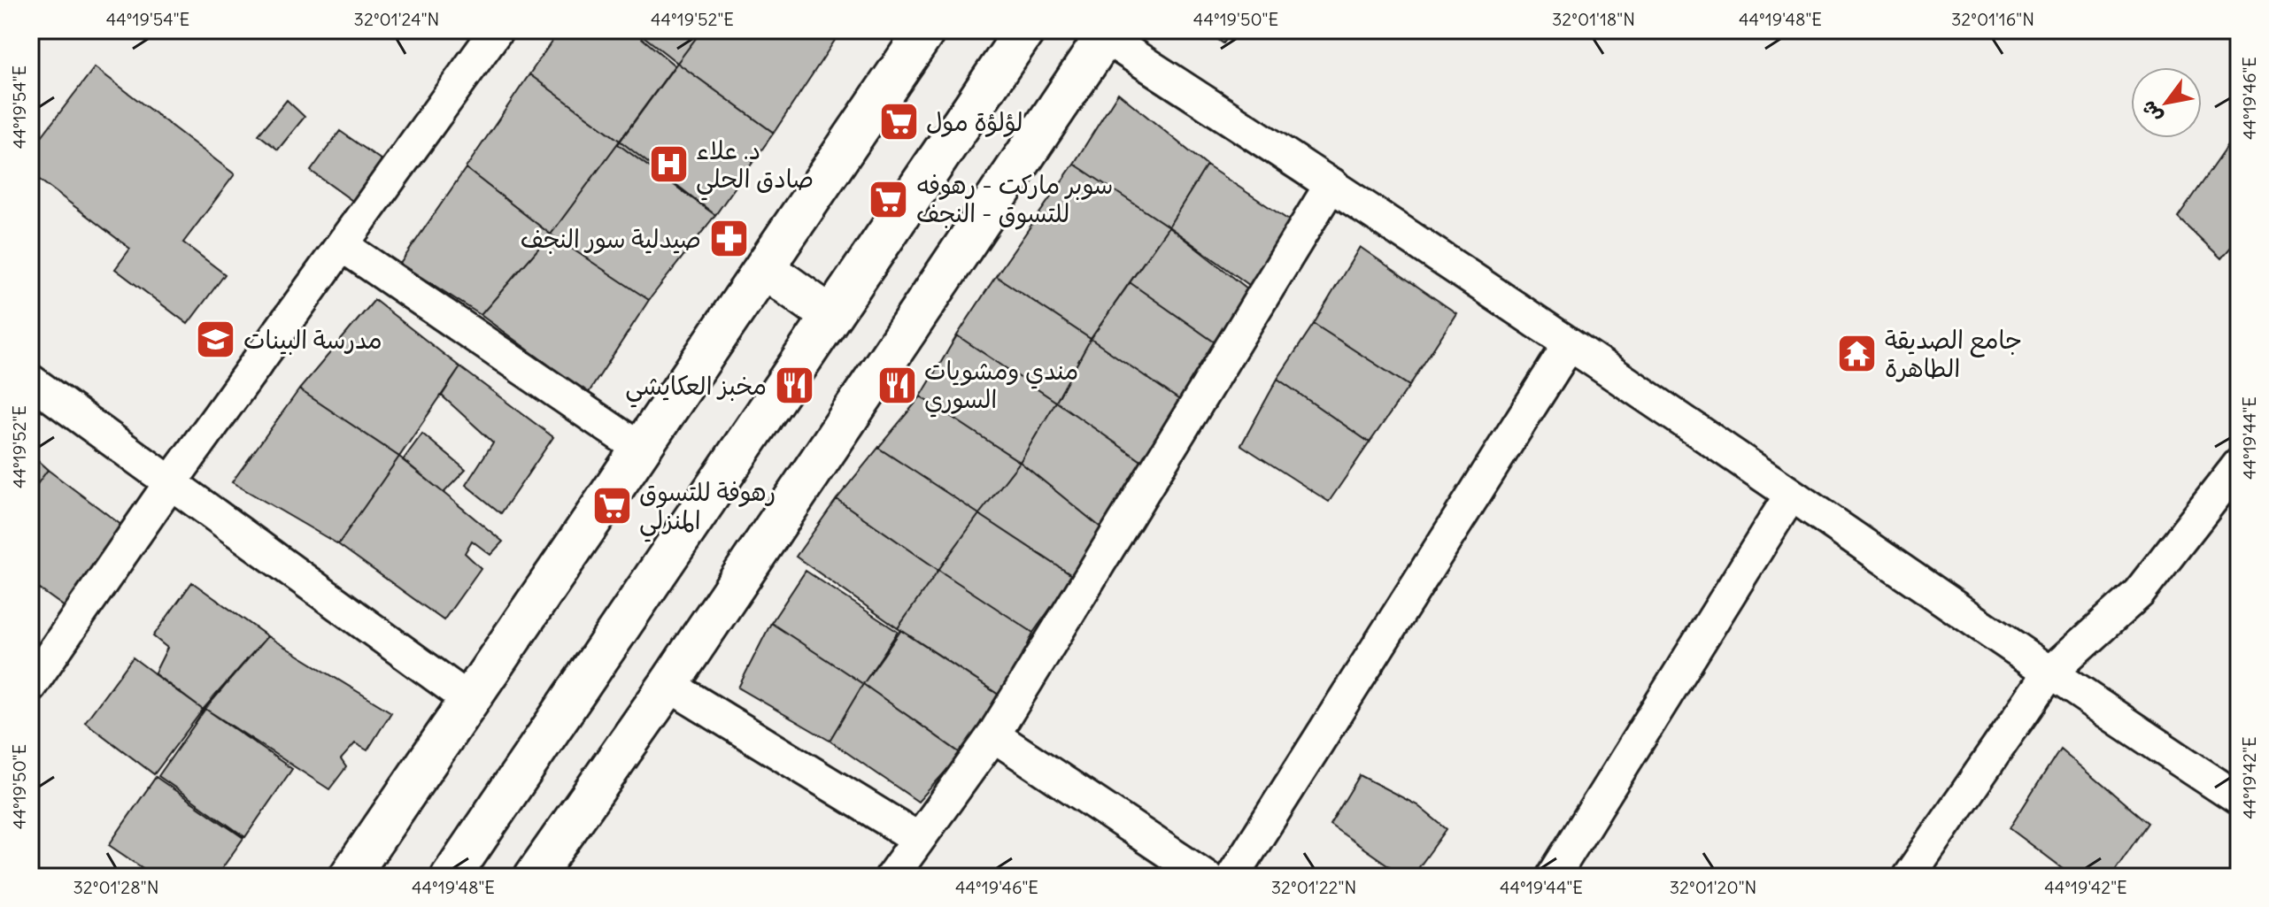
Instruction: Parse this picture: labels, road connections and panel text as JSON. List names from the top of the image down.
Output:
{
  "places": {
    "supermarket": ["لؤلؤة مول", "سوبر ماركت - رهوفه للتسوق - النجف", "رهوفة للتسوق المنزلي"],
    "hospital": ["د. علاء صادق الحلي"],
    "pharmacy": ["صيدلية سور النجف"],
    "school or university": ["مدرسة البينات"],
    "temple": ["جامع الصديقة الطاهرة"],
    "restaurant": ["مندي ومشويات السوري", "مخبز العكايشي"]
  },
  "north": "bottom left",
  "coordinates": [
    "44°19'54\"E",
    "32°01'24\"N",
    "44°19'52\"E",
    "44°19'50\"E",
    "32°01'18\"N",
    "44°19'48\"E",
    "32°01'16\"N",
    "44°19'46\"E",
    "44°19'44\"E",
    "44°19'42\"E",
    "32°01'28\"N",
    "32°01'22\"N",
    "32°01'20\"N"
  ]
}
